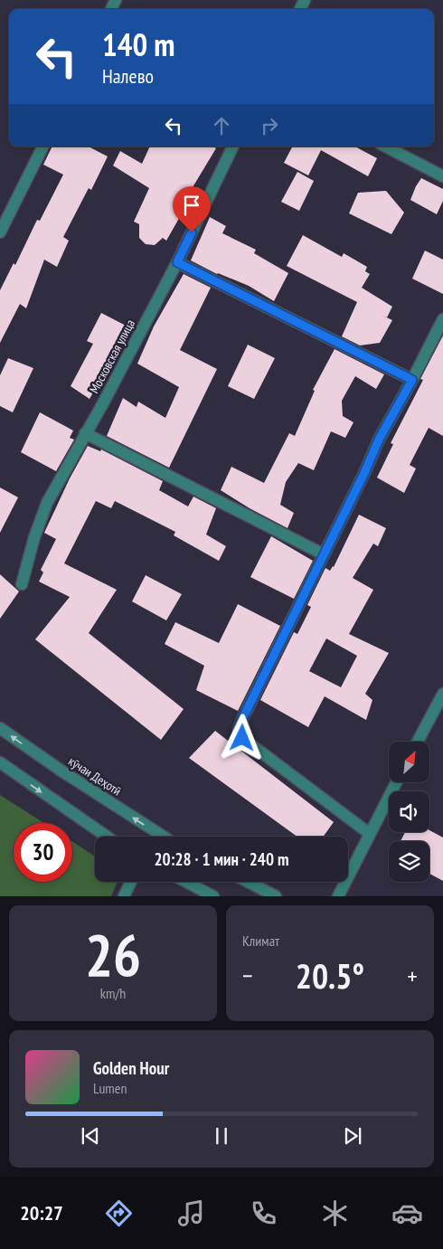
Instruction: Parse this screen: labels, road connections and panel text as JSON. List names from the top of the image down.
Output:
{
  "streets": {
    "street": ["Московская улица", "кӯчаи Деҳотӣ"]
  },
  "north": "top right",
  "page": {
    "turn": ["140 m", "Налево"],
    "limit": "30",
    "trip": "20:28 · 1 мин · 240 m",
    "tile": [
      ["26", "km/h"],
      "Климат"
    ],
    "heat": ["−", "20.5°", "+"],
    "song": ["Golden Hour", "Lumen"],
    "tabs": "20:27"
  }
}
